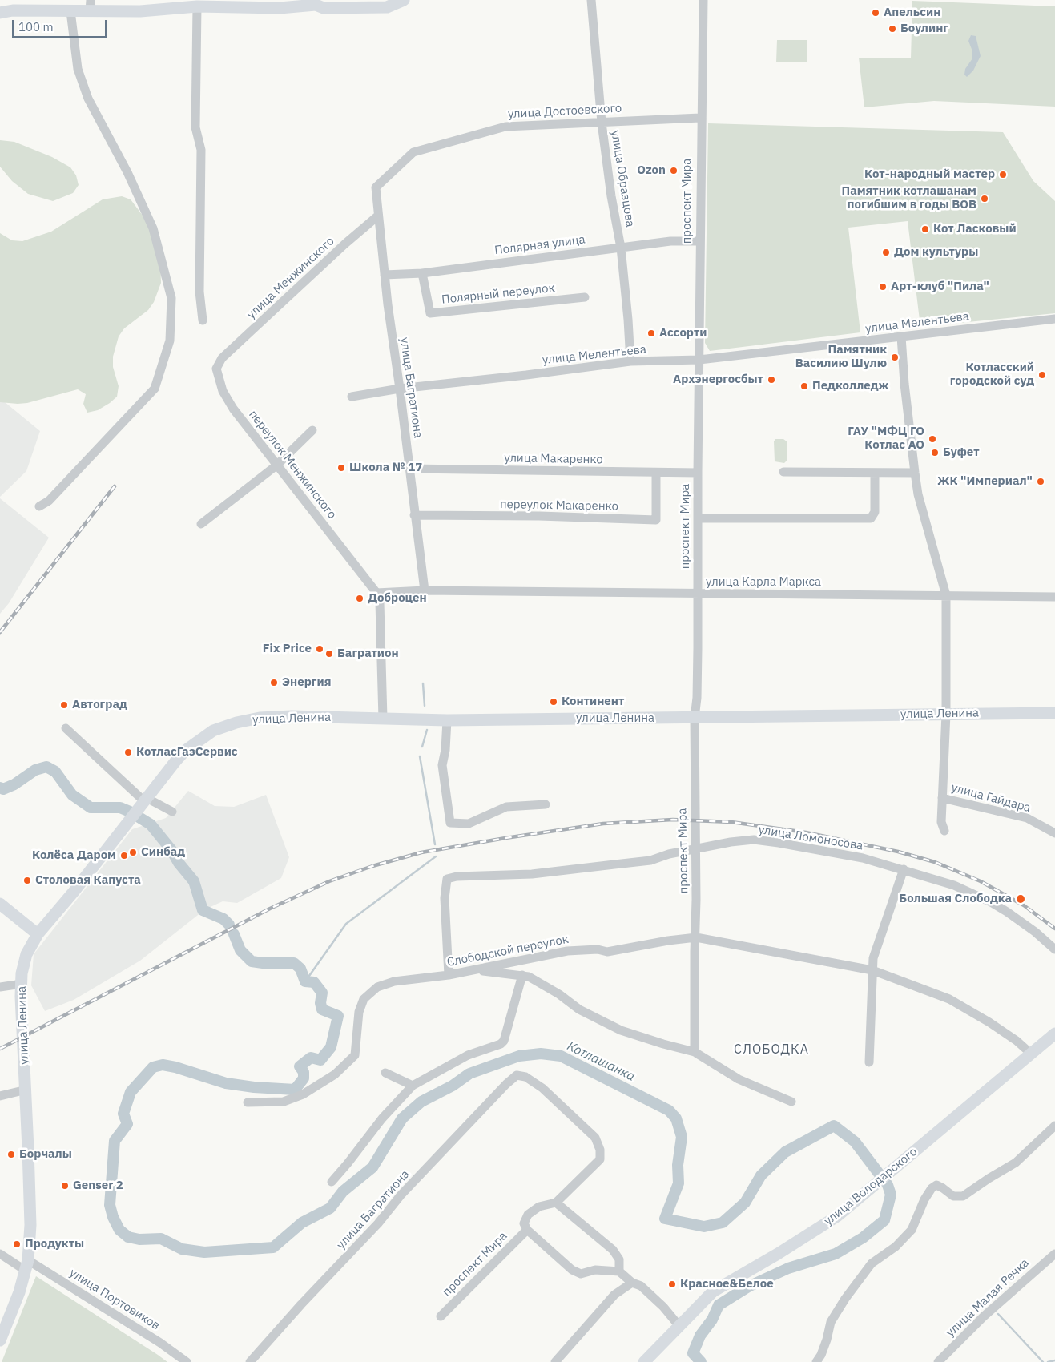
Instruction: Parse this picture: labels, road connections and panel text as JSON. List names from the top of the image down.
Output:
{
  "streets": {
    "main road": ["улица Ленина", "улица Володарского"],
    "street": [
      "улица Достоевского",
      "улица Образцова",
      "проспект Мира",
      "Полярная улица",
      "улица Менжинского",
      "Полярный переулок",
      "улица Мелентьева",
      "улица Багратиона",
      "улица Макаренко",
      "переулок Менжинского",
      "переулок Макаренко",
      "улица Карла Маркса",
      "улица Гайдара",
      "улица Ломоносова",
      "Слободской переулок",
      "улица Малая Речка",
      "улица Портовиков"
    ]
  },
  "crossings": [
    ["улица Достоевского", "улица Образцова"],
    ["улица Достоевского", "проспект Мира"],
    ["улица Достоевского", "улица Багратиона"],
    ["улица Образцова", "Полярная улица"],
    ["улица Образцова", "улица Мелентьева"],
    ["проспект Мира", "Полярная улица"],
    ["проспект Мира", "улица Мелентьева"],
    ["проспект Мира", "улица Макаренко"],
    ["проспект Мира", "улица Карла Маркса"],
    ["проспект Мира", "улица Ленина"],
    ["проспект Мира", "улица Ломоносова"],
    ["проспект Мира", "Слободской переулок"],
    ["Полярная улица", "Полярный переулок"],
    ["Полярная улица", "улица Багратиона"],
    ["улица Менжинского", "улица Багратиона"],
    ["улица Менжинского", "переулок Менжинского"],
    ["улица Мелентьева", "улица Багратиона"],
    ["улица Багратиона", "улица Макаренко"],
    ["улица Багратиона", "переулок Макаренко"],
    ["улица Багратиона", "улица Карла Маркса"],
    ["улица Макаренко", "переулок Макаренко"],
    ["переулок Менжинского", "улица Карла Маркса"],
    ["улица Ленина", "улица Портовиков"],
    ["улица Ломоносова", "Слободской переулок"],
    ["Слободской переулок", "улица Володарского"]
  ],
  "districts": ["СЛОБОДКА"],
  "water": ["Котлашанка"],
  "places": [
    "Апельсин",
    "Боулинг",
    "Ozon",
    "Кот-народный мастер",
    "Памятник котлашанам погибшим в годы ВОВ",
    "Кот Ласковый",
    "Дом культуры",
    "Арт-клуб \"Пила\"",
    "Ассорти",
    "Памятник Василию Шулю",
    "Котласский городской суд",
    "Архэнергосбыт",
    "Педколледж",
    "ГАУ \"МФЦ ГО Котлас АО",
    "Буфет",
    "Школа № 17",
    "ЖК \"Империал\"",
    "Доброцен",
    "Fix Price",
    "Багратион",
    "Энергия",
    "Континент",
    "Автоград",
    "КотласГазСервис",
    "Синбад",
    "Колёса Даром",
    "Столовая Капуста",
    "Большая Слободка",
    "Борчалы",
    "Genser 2",
    "Продукты",
    "Красное&Белое"
  ],
  "scale_bar": "100 m"
}
